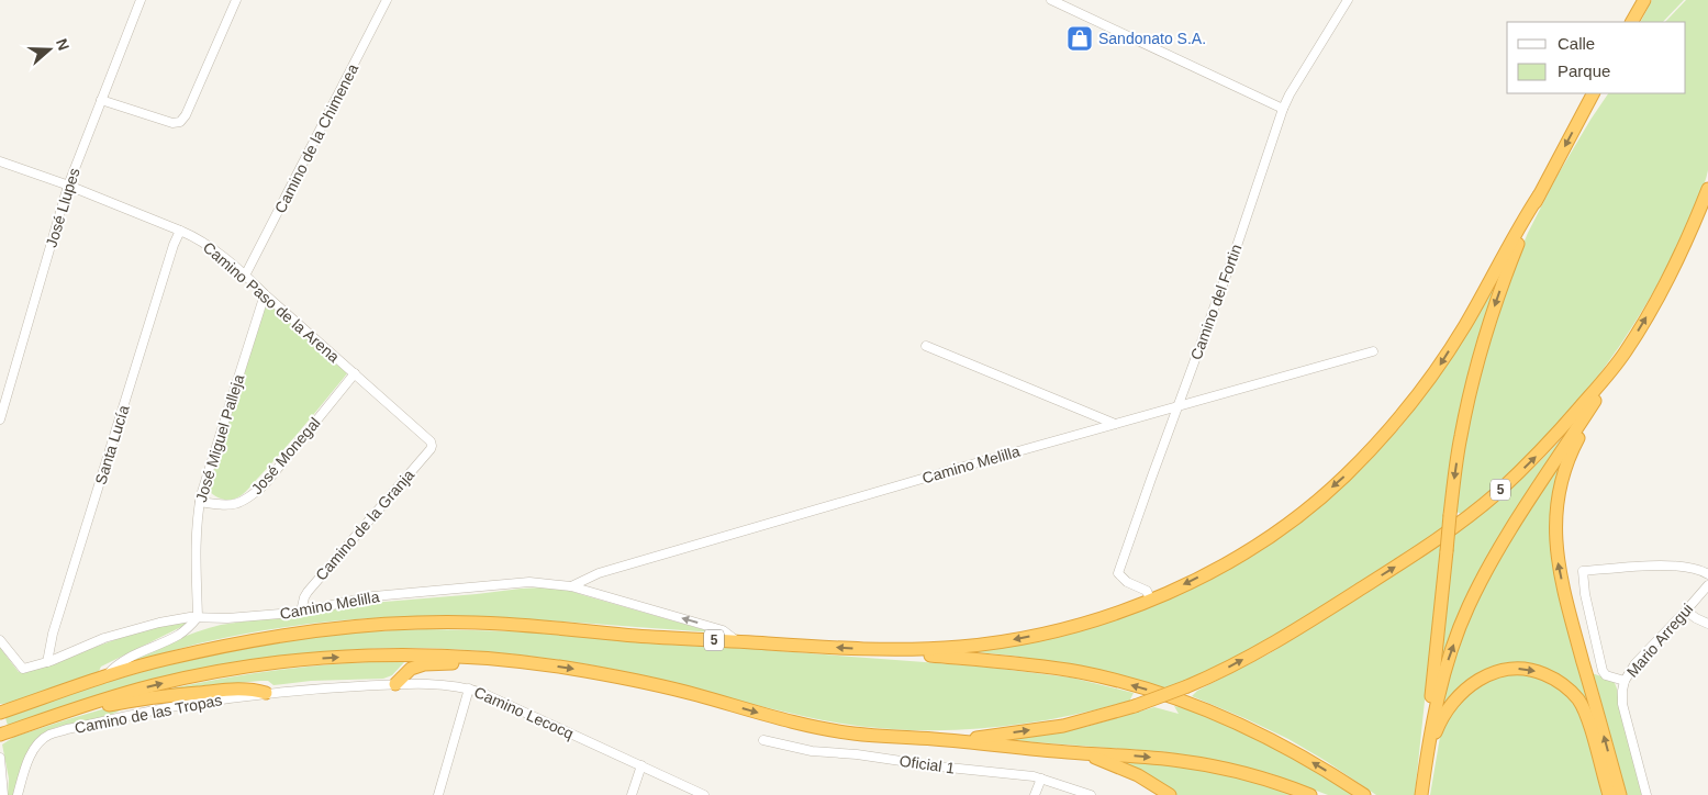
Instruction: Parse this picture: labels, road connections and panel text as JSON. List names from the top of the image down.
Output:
{
  "streets": {
    "highway": ["5"],
    "street": [
      "Camino de la Chimenea",
      "José Llupes",
      "Camino Paso de la Arena",
      "Camino del Fortin",
      "José Miguel Palleja",
      "Santa Lucía",
      "José Monegal",
      "Camino Melilla",
      "Camino de la Granja",
      "Mario Arregui",
      "Camino Lecocq",
      "Camino de las Tropas",
      "Oficial 1"
    ]
  },
  "crossings": [
    ["Camino de la Chimenea", "Camino Paso de la Arena"],
    ["José Llupes", "Camino Paso de la Arena"],
    ["Camino Paso de la Arena", "José Miguel Palleja"],
    ["Camino Paso de la Arena", "Santa Lucía"],
    ["Camino Paso de la Arena", "José Monegal"],
    ["Camino Paso de la Arena", "Camino de la Granja"],
    ["Camino del Fortin", "Camino Melilla"],
    ["Camino del Fortin", "5"],
    ["José Miguel Palleja", "José Monegal"],
    ["José Miguel Palleja", "Camino Melilla"],
    ["Camino Melilla", "5"],
    ["Camino Melilla", "Camino de la Granja"],
    ["Camino Lecocq", "Camino de las Tropas"]
  ],
  "places": {
    "shop": ["Sandonato S.A."]
  },
  "legend": ["Calle", "Parque"],
  "north": "right"
}
